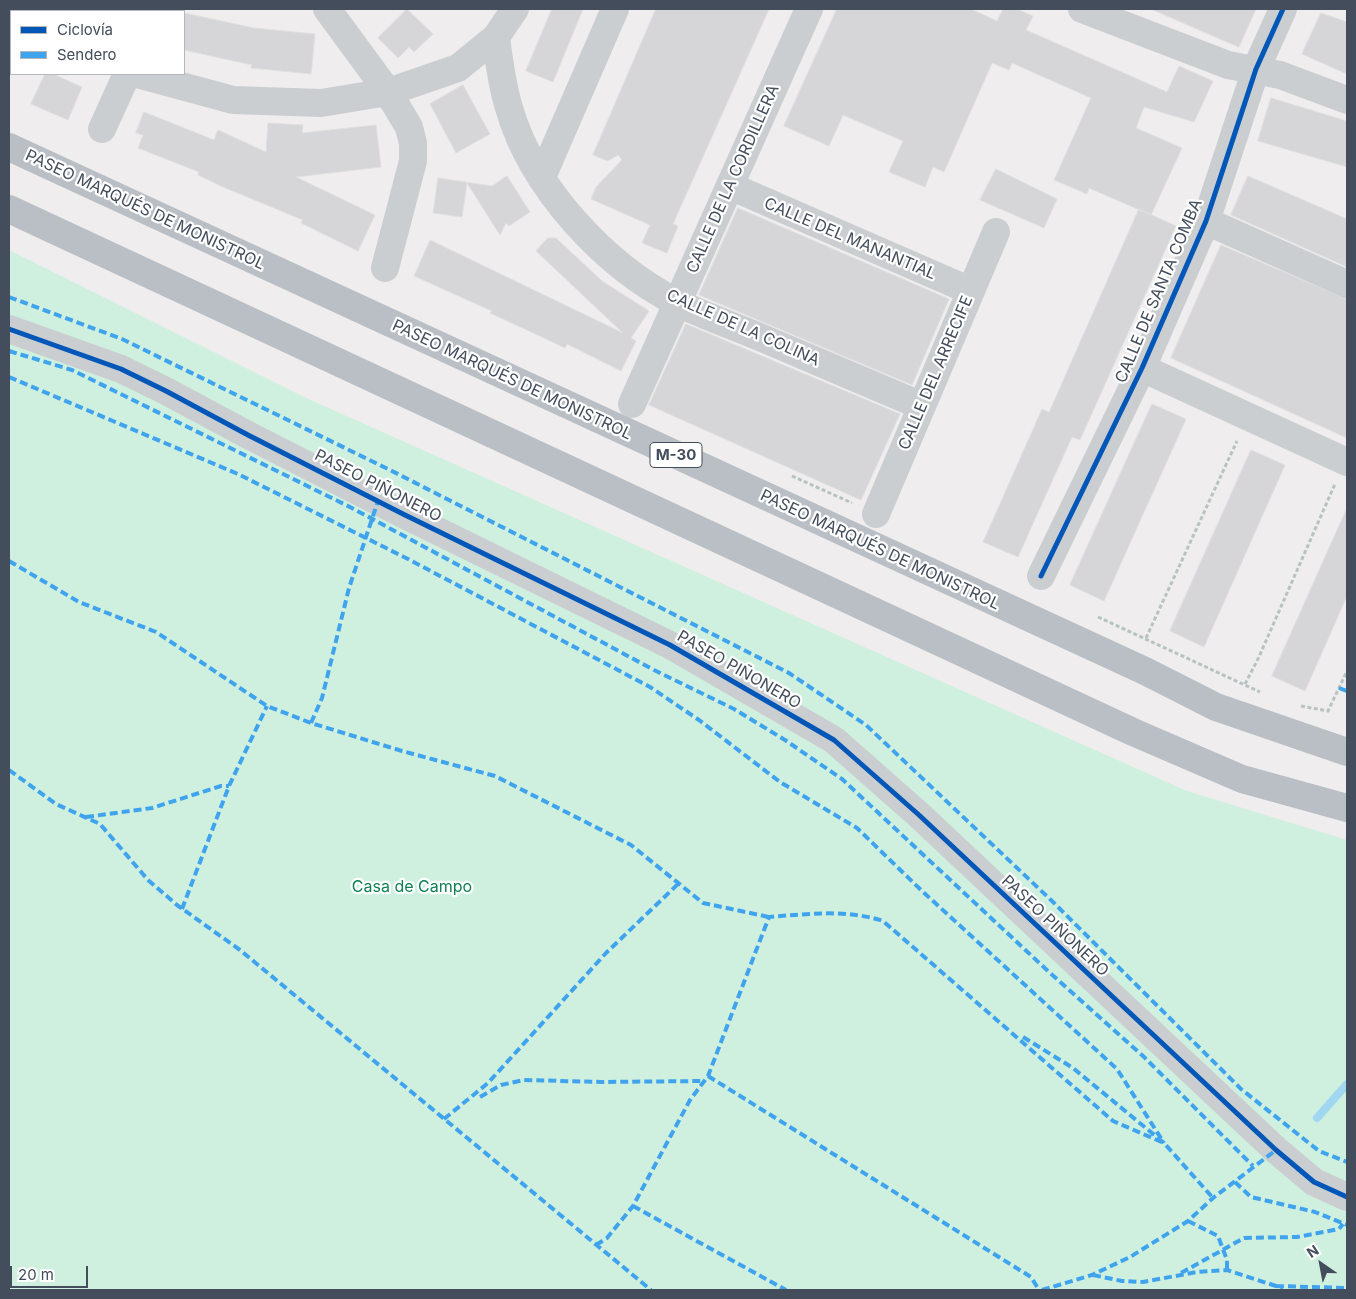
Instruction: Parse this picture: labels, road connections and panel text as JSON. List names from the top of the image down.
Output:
{
  "streets": {
    "highway": ["PASEO MARQUÉS DE MONISTROL", "M-30"],
    "street": [
      "CALLE DE LA CORDILLERA",
      "CALLE DEL MANANTIAL",
      "CALLE DE SANTA COMBA",
      "CALLE DE LA COLINA",
      "CALLE DEL ARRECIFE",
      "PASEO PIÑONERO"
    ]
  },
  "crossings": [
    ["CALLE DE LA CORDILLERA", "CALLE DEL MANANTIAL"],
    ["CALLE DE LA CORDILLERA", "CALLE DE LA COLINA"],
    ["CALLE DEL MANANTIAL", "CALLE DEL ARRECIFE"],
    ["CALLE DE LA COLINA", "CALLE DEL ARRECIFE"]
  ],
  "parks": ["Casa de Campo"],
  "legend": ["Ciclovía", "Sendero"],
  "scale_bar": "20 m",
  "north": "top left"
}
